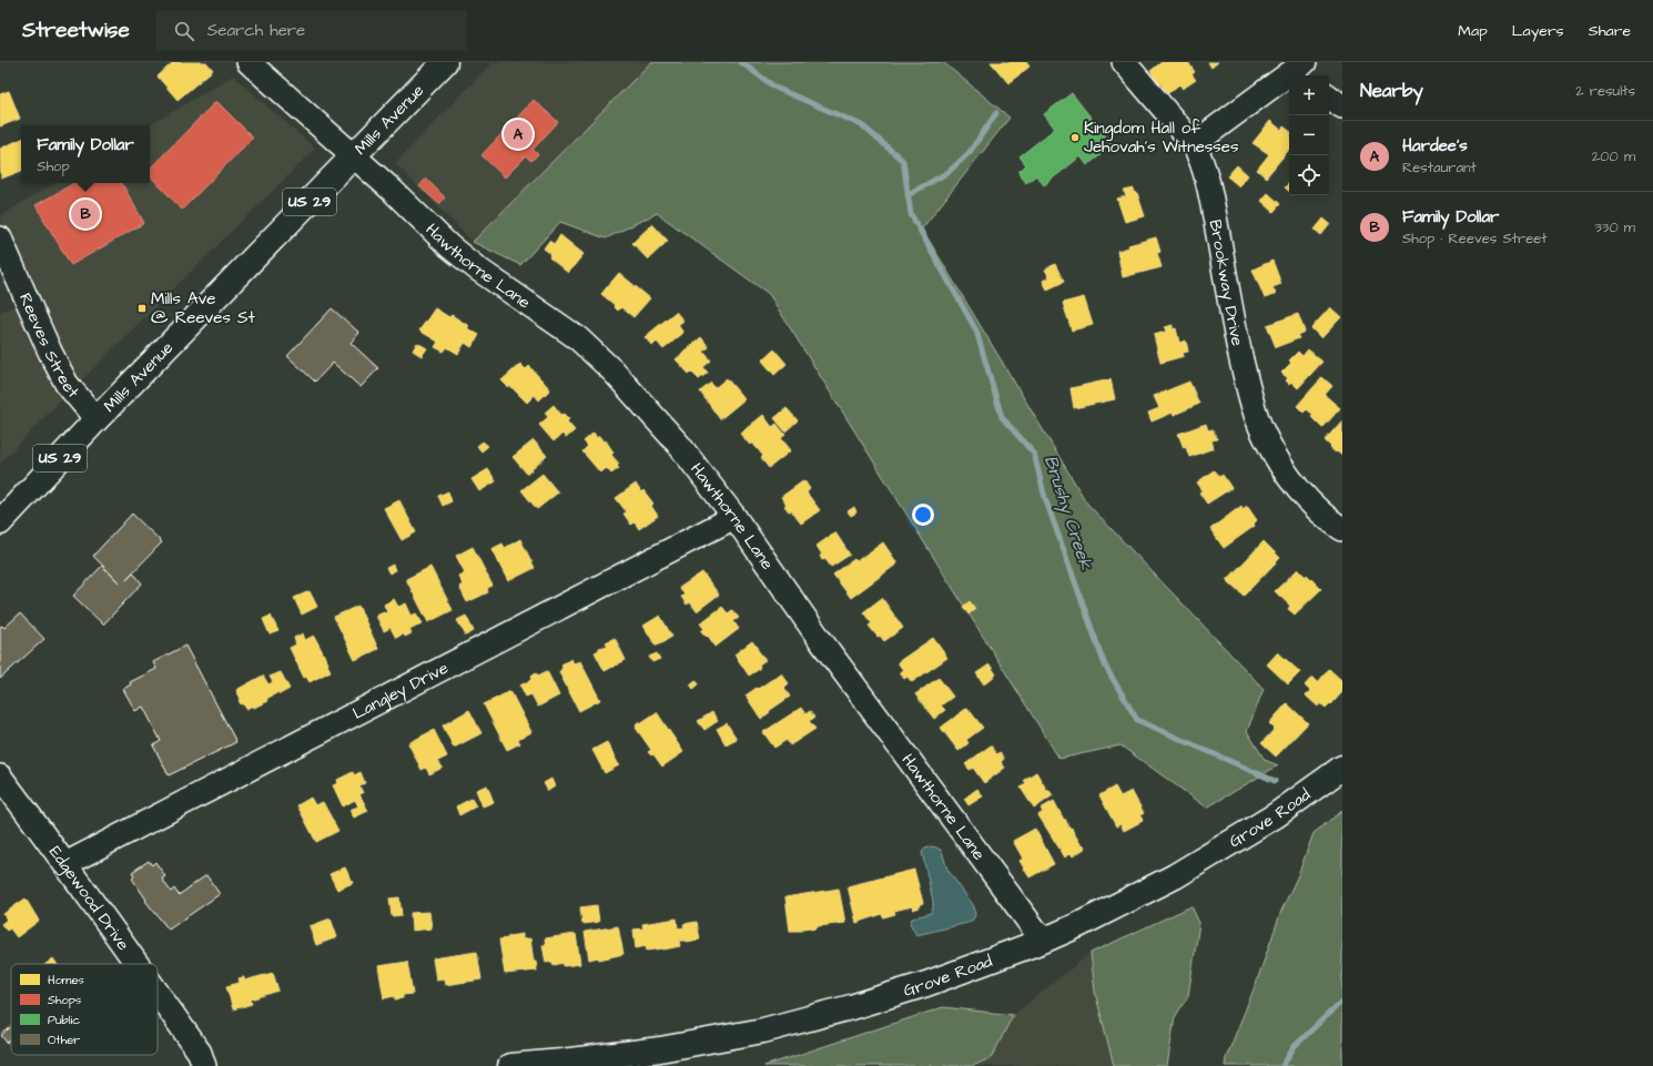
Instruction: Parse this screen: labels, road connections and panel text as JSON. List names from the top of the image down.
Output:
{
  "streets": {
    "main road": ["Mills Avenue", "US 29", "Grove Road"],
    "street": [
      "Hawthorne Lane",
      "Brookway Drive",
      "Reeves Street",
      "Langley Drive",
      "Edgewood Drive"
    ]
  },
  "crossings": [
    ["Mills Avenue", "Hawthorne Lane"],
    ["Mills Avenue", "Reeves Street"],
    ["Hawthorne Lane", "Langley Drive"],
    ["Hawthorne Lane", "Grove Road"],
    ["Langley Drive", "Edgewood Drive"]
  ],
  "water": ["Brushy Creek"],
  "places": {
    "other": ["Kingdom Hall of Jehovah’s Witnesses"],
    "transit": ["Mills Ave @ Reeves St"]
  },
  "legend": [
    "Homes",
    "Shops",
    "Public",
    "Other"
  ],
  "page": {
    "header": "Streetwise",
    "search": "Search here",
    "nav": ["Map", "Layers", "Share"],
    "heading": ["Nearby", "2 results"],
    "map_buttons": ["+", "−"],
    "pins": ["A", "B"],
    "list": [
      {
        "mark": "A",
        "name": "Hardee's",
        "note": "Restaurant",
        "value": "200 m"
      },
      {
        "mark": "B",
        "name": "Family Dollar",
        "note": "Shop · Reeves Street",
        "value": "330 m"
      }
    ],
    "popup": ["Family Dollar", "Shop"]
  }
}
